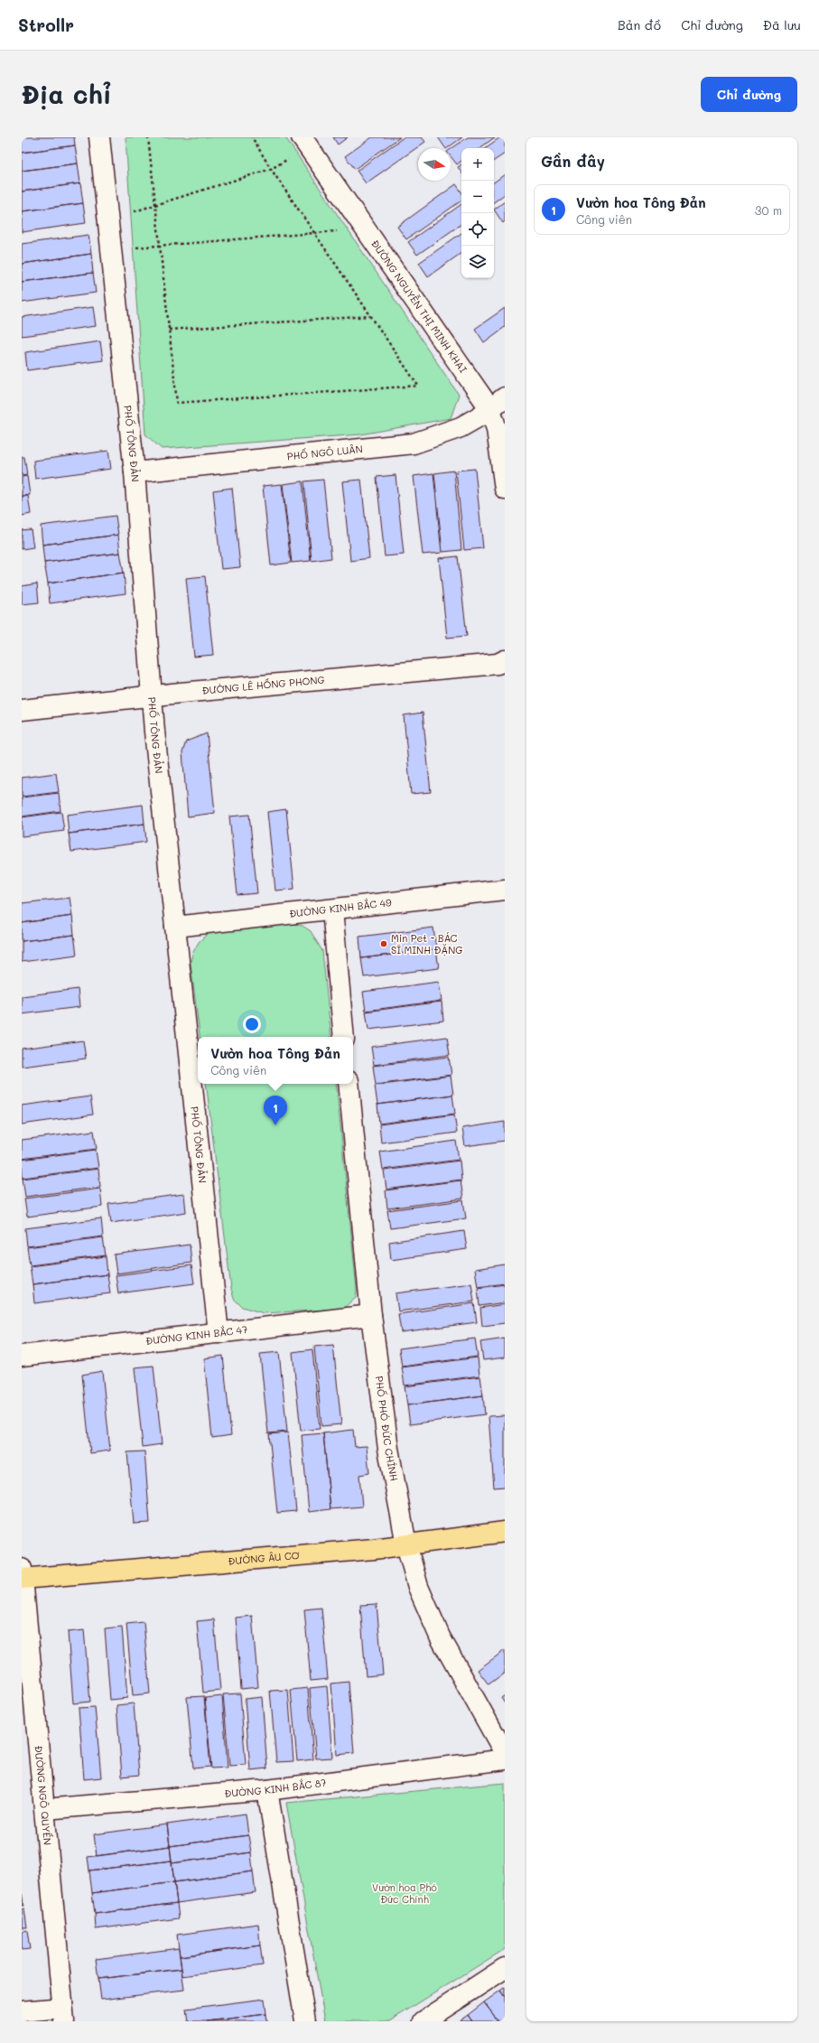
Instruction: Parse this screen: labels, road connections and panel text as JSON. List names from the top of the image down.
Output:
{
  "streets": {
    "main road": ["ĐƯỜNG ÂU CƠ"],
    "street": [
      "ĐƯỜNG NGUYỄN THỊ MINH KHAI",
      "PHỐ TÔNG ĐẢN",
      "PHỐ NGÔ LUÂN",
      "ĐƯỜNG LÊ HỒNG PHONG",
      "ĐƯỜNG KINH BẮC 49",
      "ĐƯỜNG KINH BẮC 47",
      "PHỐ PHÓ ĐỨC CHÍNH",
      "ĐƯỜNG KINH BẮC 87",
      "ĐƯỜNG NGÔ QUYỀN"
    ]
  },
  "crossings": [
    ["ĐƯỜNG NGUYỄN THỊ MINH KHAI", "PHỐ NGÔ LUÂN"],
    ["PHỐ TÔNG ĐẢN", "PHỐ NGÔ LUÂN"],
    ["PHỐ TÔNG ĐẢN", "ĐƯỜNG LÊ HỒNG PHONG"],
    ["PHỐ TÔNG ĐẢN", "ĐƯỜNG KINH BẮC 49"],
    ["PHỐ TÔNG ĐẢN", "ĐƯỜNG KINH BẮC 47"],
    ["ĐƯỜNG KINH BẮC 47", "PHỐ PHÓ ĐỨC CHÍNH"],
    ["PHỐ PHÓ ĐỨC CHÍNH", "ĐƯỜNG ÂU CƠ"],
    ["ĐƯỜNG ÂU CƠ", "ĐƯỜNG NGÔ QUYỀN"],
    ["ĐƯỜNG KINH BẮC 87", "ĐƯỜNG NGÔ QUYỀN"]
  ],
  "parks": ["Vườn hoa Phó Đức Chính"],
  "places": ["Min Pet - BÁC SĨ MINH ĐẶNG"],
  "north": "right",
  "page": {
    "header": "Strollr",
    "nav": ["Bản đồ", "Chỉ đường", "Đã lưu"],
    "buttons": "Chỉ đường",
    "title": "Địa chỉ",
    "heading": "Gần đây",
    "map_buttons": ["+", "−"],
    "list": [
      {
        "mark": "1",
        "name": "Vườn hoa Tông Đản",
        "note": "Công viên",
        "value": "30 m"
      }
    ],
    "popup": ["Vườn hoa Tông Đản", "Công viên"],
    "pins": "1"
  }
}
